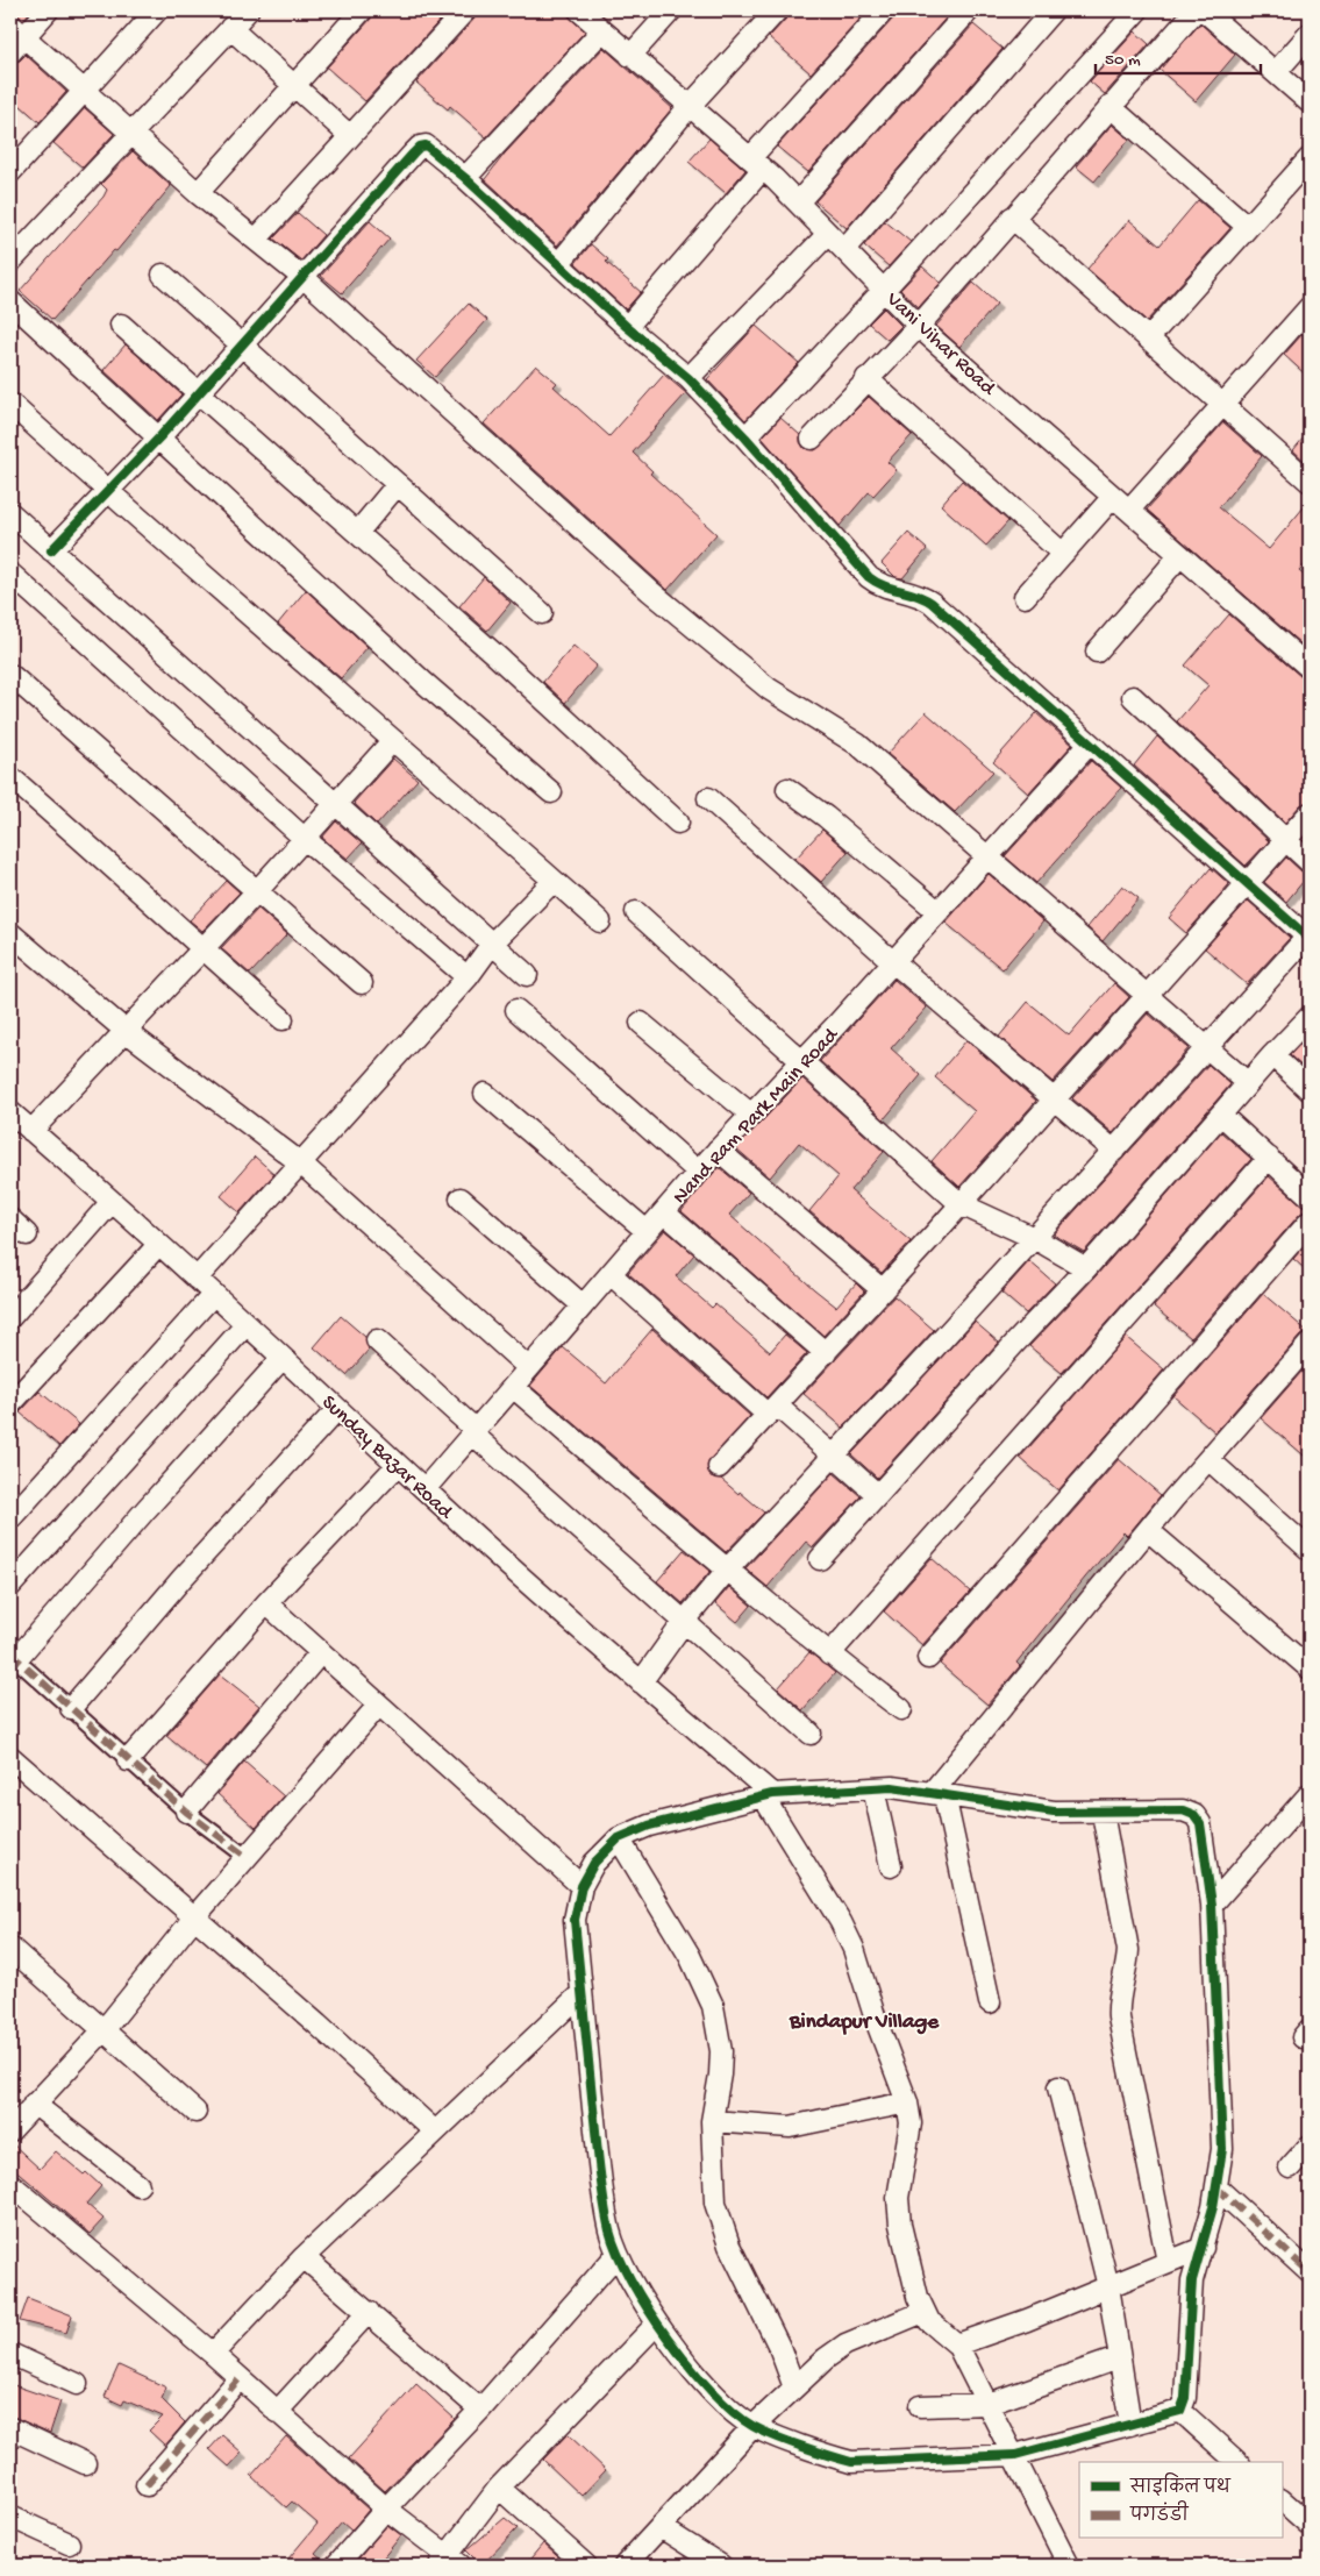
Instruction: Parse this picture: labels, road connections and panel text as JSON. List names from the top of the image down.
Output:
{
  "streets": {
    "street": ["Vani Vihar Road", "Nand Ram Park Main Road", "Sunday Bazar Road"]
  },
  "crossings": [
    ["Nand Ram Park Main Road", "Sunday Bazar Road"]
  ],
  "districts": ["Bindapur Village"],
  "legend": ["साइकिल पथ", "पगडंडी"],
  "scale_bar": "50 m"
}
